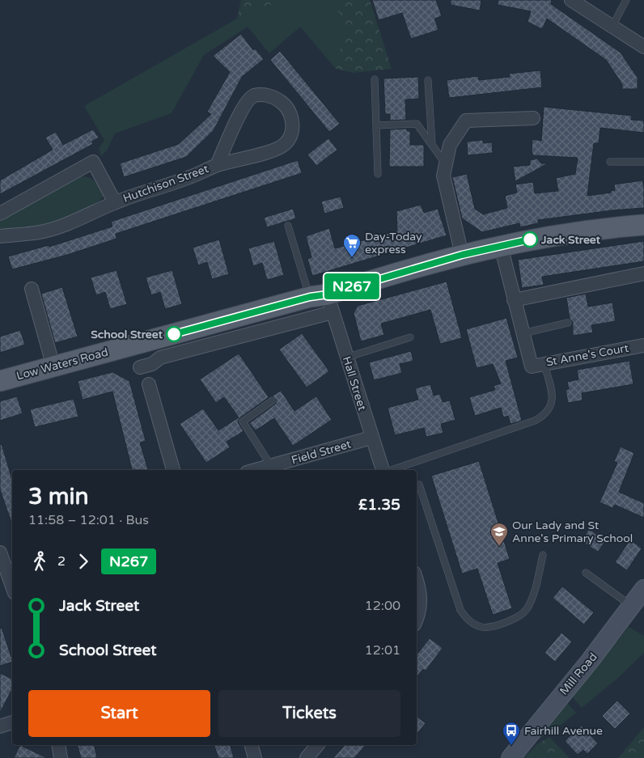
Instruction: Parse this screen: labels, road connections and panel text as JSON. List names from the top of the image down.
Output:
{
  "streets": {
    "main road": ["Low Waters Road", "Mill Road"],
    "street": [
      "Hutchison Street",
      "St Anne's Court",
      "Hall Street",
      "Field Street"
    ]
  },
  "crossings": [
    ["Low Waters Road", "Hall Street"],
    ["Hall Street", "Field Street"]
  ],
  "places": {
    "other": ["Jack Street", "School Street"],
    "supermarket": ["Day-Today express"],
    "school or university": ["Our Lady and St Anne's Primary School"],
    "bus stop": ["Fairhill Avenue"]
  },
  "lines": ["bus line N267"],
  "page": {
    "on_map": "N267",
    "heading": ["3 min", "11:58 – 12:01 · Bus", "£1.35"],
    "legs": ["2", "N267"],
    "list": [
      {
        "name": "Jack Street",
        "value": "12:00"
      },
      {
        "name": "School Street",
        "value": "12:01"
      }
    ],
    "buttons": ["Start", "Tickets"]
  }
}
